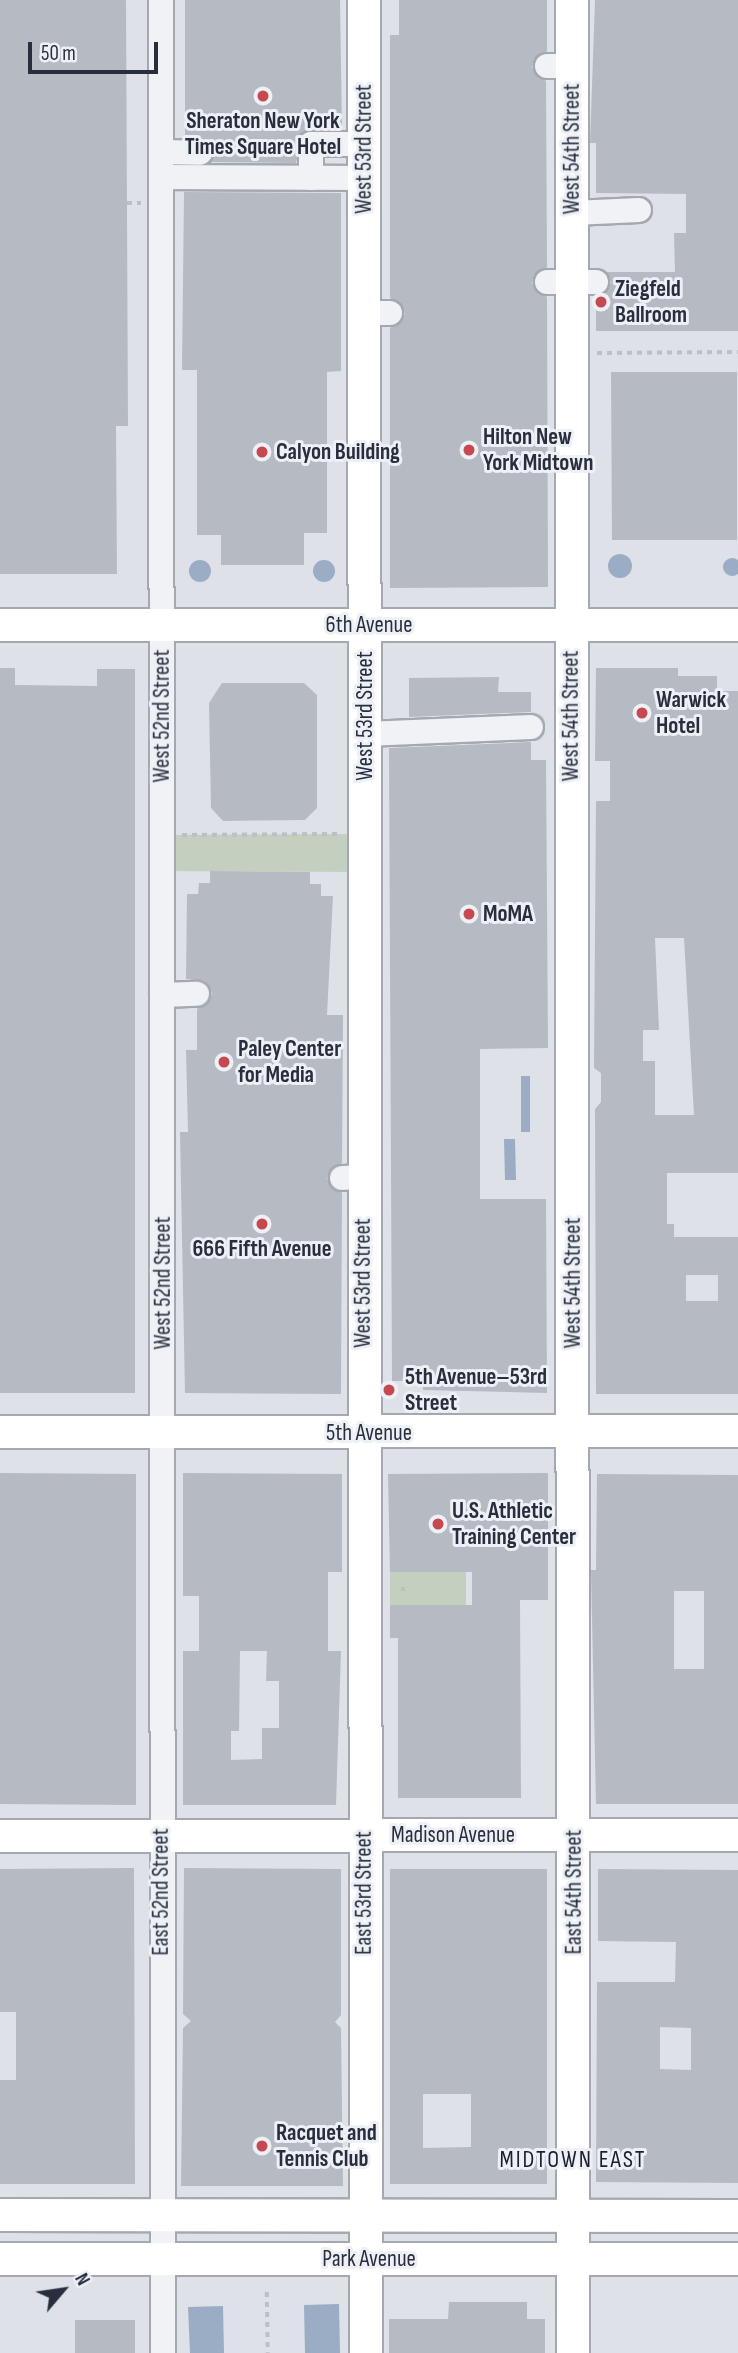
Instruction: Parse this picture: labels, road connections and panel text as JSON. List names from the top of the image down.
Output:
{
  "streets": {
    "main road": [
      "West 53rd Street",
      "West 54th Street",
      "6th Avenue",
      "5th Avenue",
      "Madison Avenue",
      "East 54th Street",
      "East 53rd Street",
      "Park Avenue"
    ],
    "street": ["West 52nd Street", "East 52nd Street"]
  },
  "crossings": [
    ["West 53rd Street", "6th Avenue"],
    ["West 53rd Street", "5th Avenue"],
    ["West 53rd Street", "East 53rd Street"],
    ["West 54th Street", "6th Avenue"],
    ["West 54th Street", "5th Avenue"],
    ["West 54th Street", "East 54th Street"],
    ["6th Avenue", "West 52nd Street"],
    ["West 52nd Street", "5th Avenue"],
    ["West 52nd Street", "East 52nd Street"],
    ["5th Avenue", "East 52nd Street"],
    ["5th Avenue", "East 54th Street"],
    ["5th Avenue", "East 53rd Street"],
    ["Madison Avenue", "East 52nd Street"],
    ["Madison Avenue", "East 54th Street"],
    ["Madison Avenue", "East 53rd Street"],
    ["East 52nd Street", "Park Avenue"],
    ["East 54th Street", "Park Avenue"],
    ["East 53rd Street", "Park Avenue"]
  ],
  "districts": ["MIDTOWN EAST"],
  "places": [
    "Sheraton New York Times Square Hotel",
    "Ziegfeld Ballroom",
    "Hilton New York Midtown",
    "Calyon Building",
    "Warwick Hotel",
    "MoMA",
    "Paley Center for Media",
    "666 Fifth Avenue",
    "5th Avenue–53rd Street",
    "U.S. Athletic Training Center",
    "Racquet and Tennis Club"
  ],
  "scale_bar": "50 m",
  "north": "top right"
}
